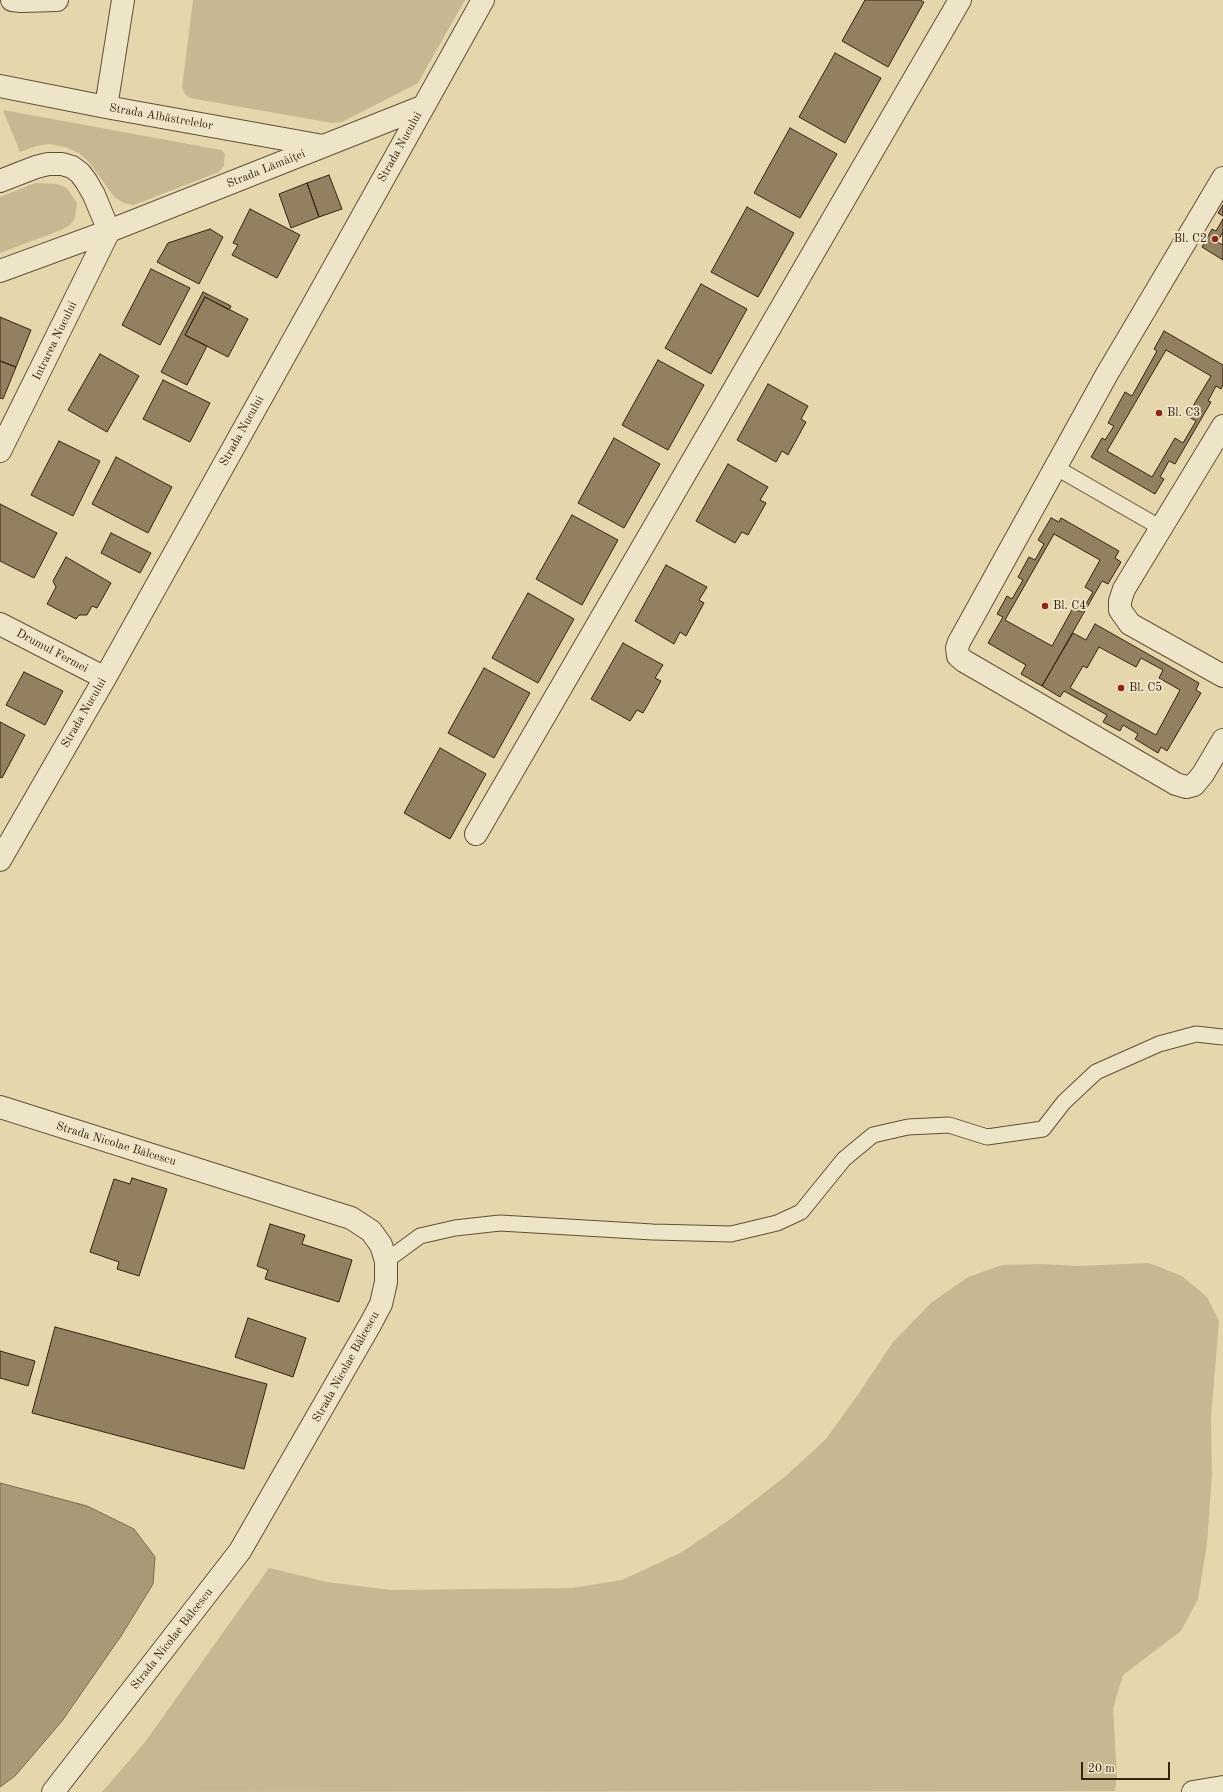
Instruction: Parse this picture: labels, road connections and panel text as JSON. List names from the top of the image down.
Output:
{
  "streets": {
    "street": [
      "Strada Albăstrelelor",
      "Strada Nucului",
      "Strada Lămâiței",
      "Intrarea Nucului",
      "Drumul Fermei",
      "Strada Nicolae Bălcescu"
    ]
  },
  "crossings": [
    ["Strada Albăstrelelor", "Strada Lămâiței"],
    ["Strada Nucului", "Strada Lămâiței"],
    ["Strada Nucului", "Drumul Fermei"],
    ["Strada Lămâiței", "Intrarea Nucului"]
  ],
  "places": [
    "Bl. C2",
    "Bl. C3",
    "Bl. C4",
    "Bl. C5"
  ],
  "scale_bar": "20 m"
}
